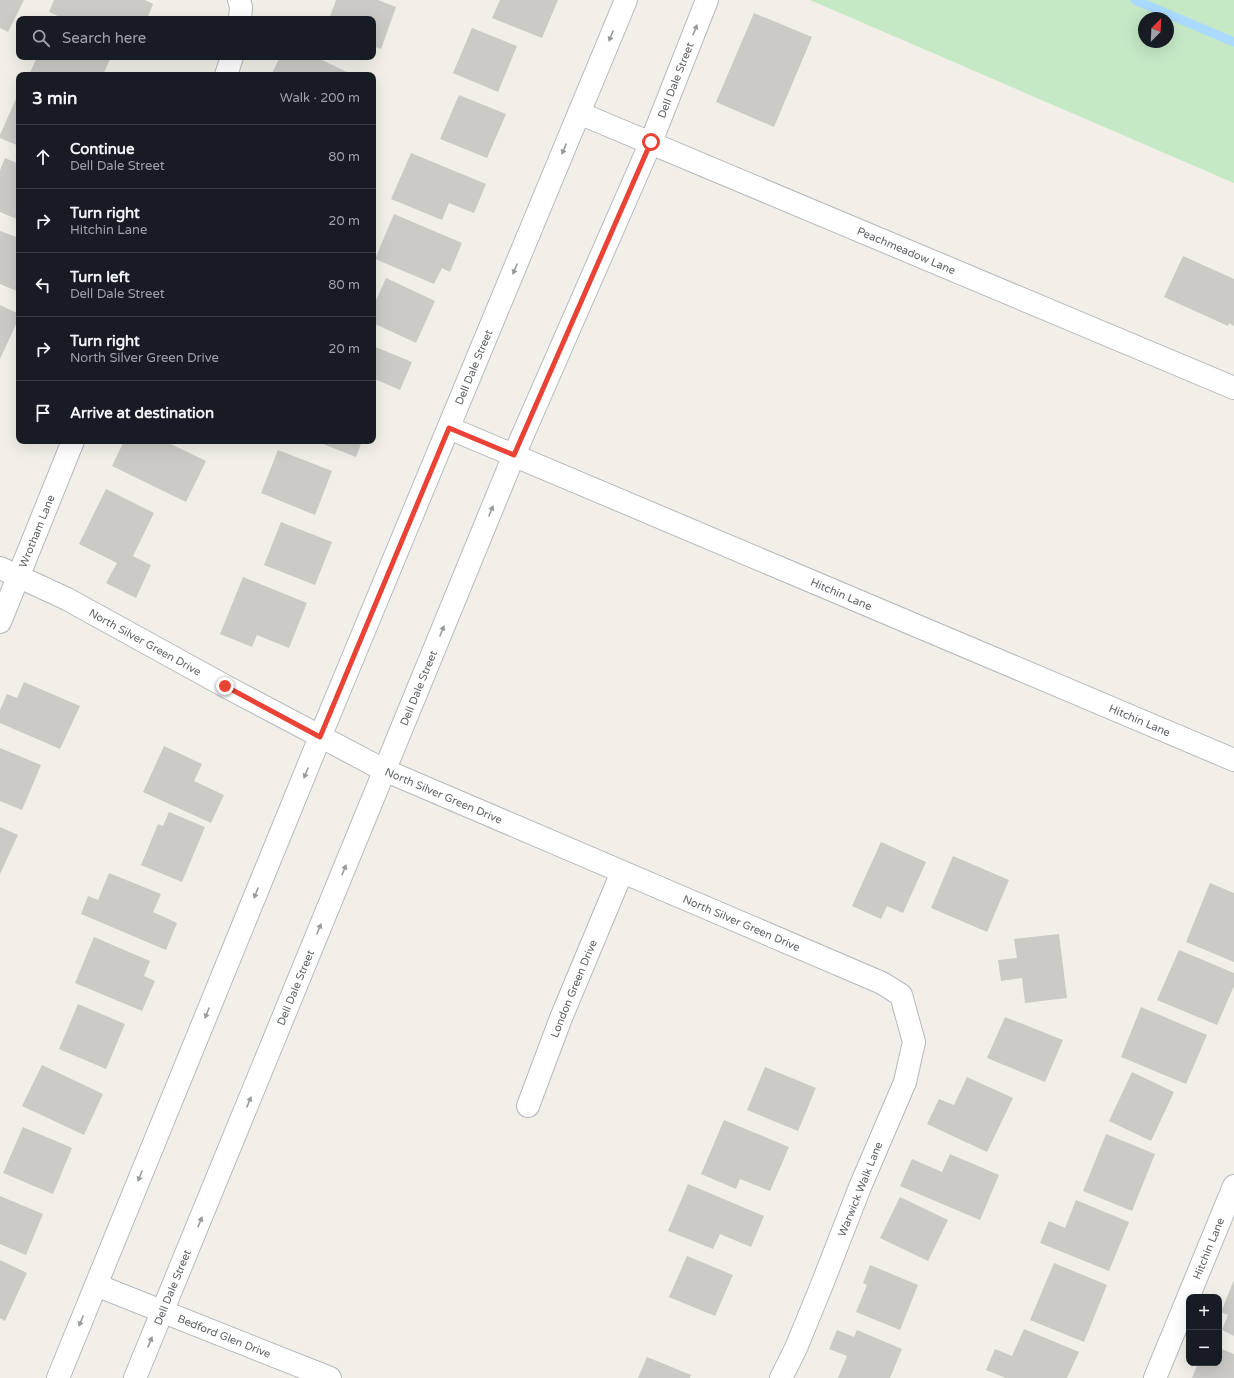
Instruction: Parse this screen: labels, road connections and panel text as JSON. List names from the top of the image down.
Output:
{
  "streets": {
    "street": [
      "Dell Dale Street",
      "Peachmeadow Lane",
      "Wrotham Lane",
      "Hitchin Lane",
      "North Silver Green Drive",
      "London Green Drive",
      "Warwick Walk Lane",
      "Bedford Glen Drive"
    ]
  },
  "crossings": [
    ["Dell Dale Street", "Peachmeadow Lane"],
    ["Dell Dale Street", "Hitchin Lane"],
    ["Dell Dale Street", "North Silver Green Drive"],
    ["Dell Dale Street", "Bedford Glen Drive"],
    ["Wrotham Lane", "North Silver Green Drive"],
    ["North Silver Green Drive", "London Green Drive"],
    ["North Silver Green Drive", "Warwick Walk Lane"]
  ],
  "north": "top right",
  "page": {
    "search": "Search here",
    "heading": ["3 min", "Walk · 200 m"],
    "list": [
      ["Continue", "Dell Dale Street", "80 m"],
      ["Turn right", "Hitchin Lane", "20 m"],
      ["Turn left", "Dell Dale Street", "80 m"],
      ["Turn right", "North Silver Green Drive", "20 m"],
      "Arrive at destination"
    ],
    "map_buttons": ["+", "−"]
  }
}
